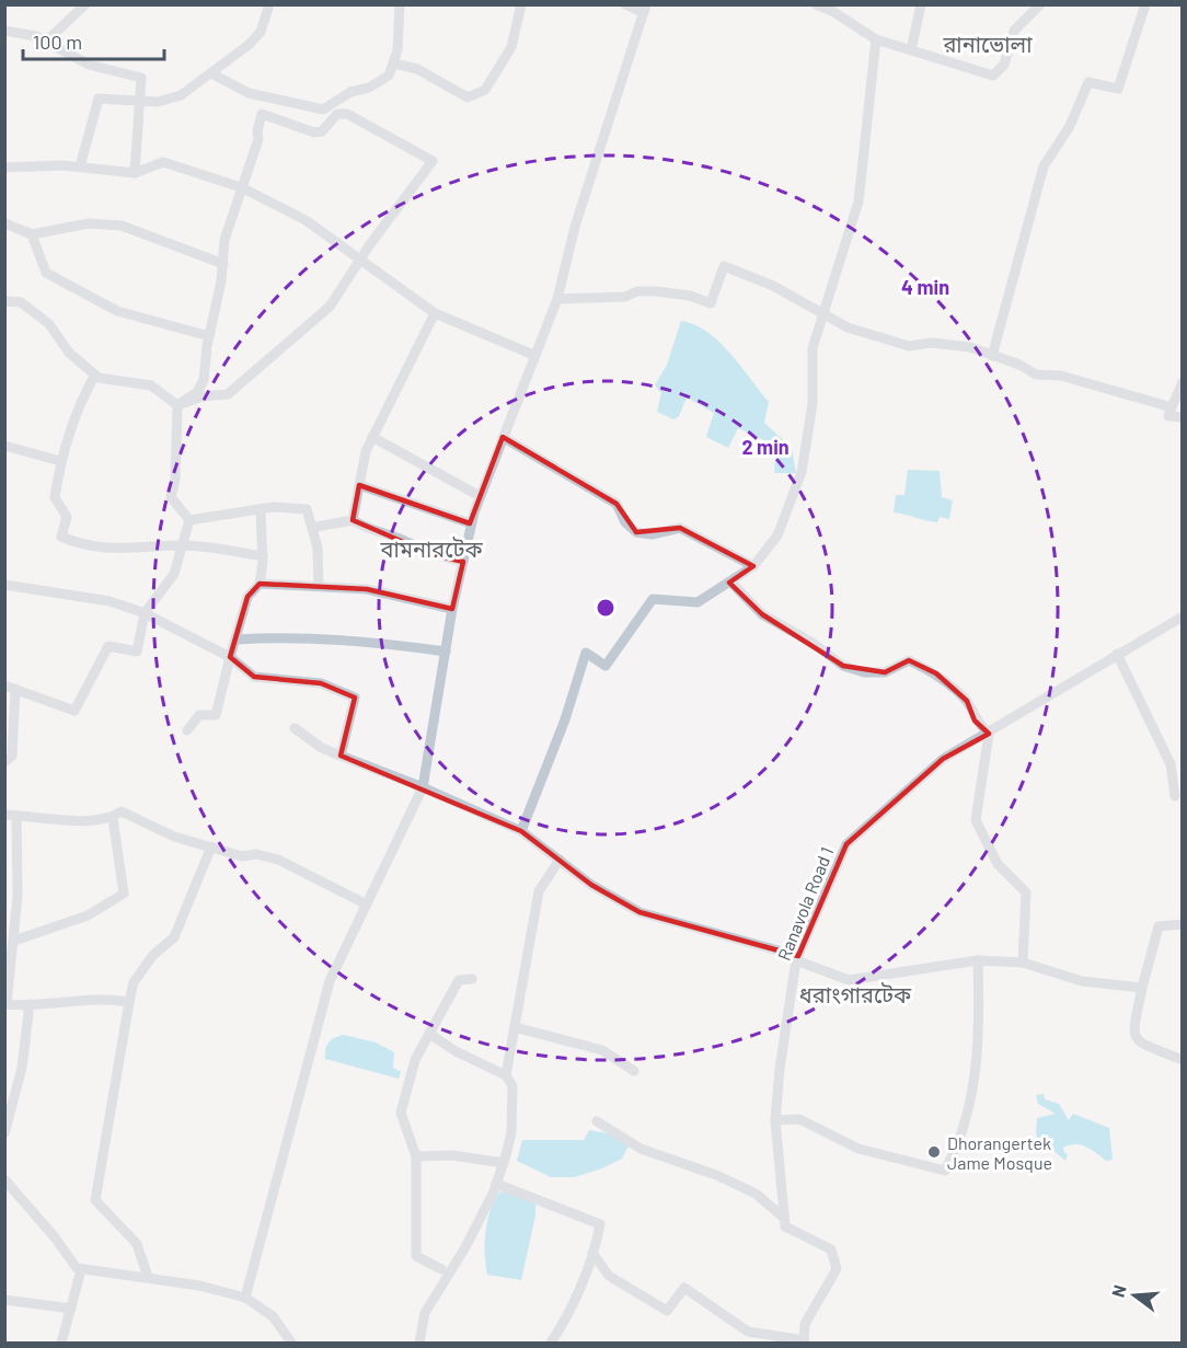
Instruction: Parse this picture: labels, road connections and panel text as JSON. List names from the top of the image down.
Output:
{
  "streets": {
    "street": ["Ranavola Road 1"]
  },
  "districts": ["রানাভোলা", "বামনারটেক", "ধরাংগারটেক"],
  "places": ["Dhorangertek Jame Mosque"],
  "scale_bar": "100 m",
  "north": "left",
  "rings": ["4 min", "2 min"]
}
